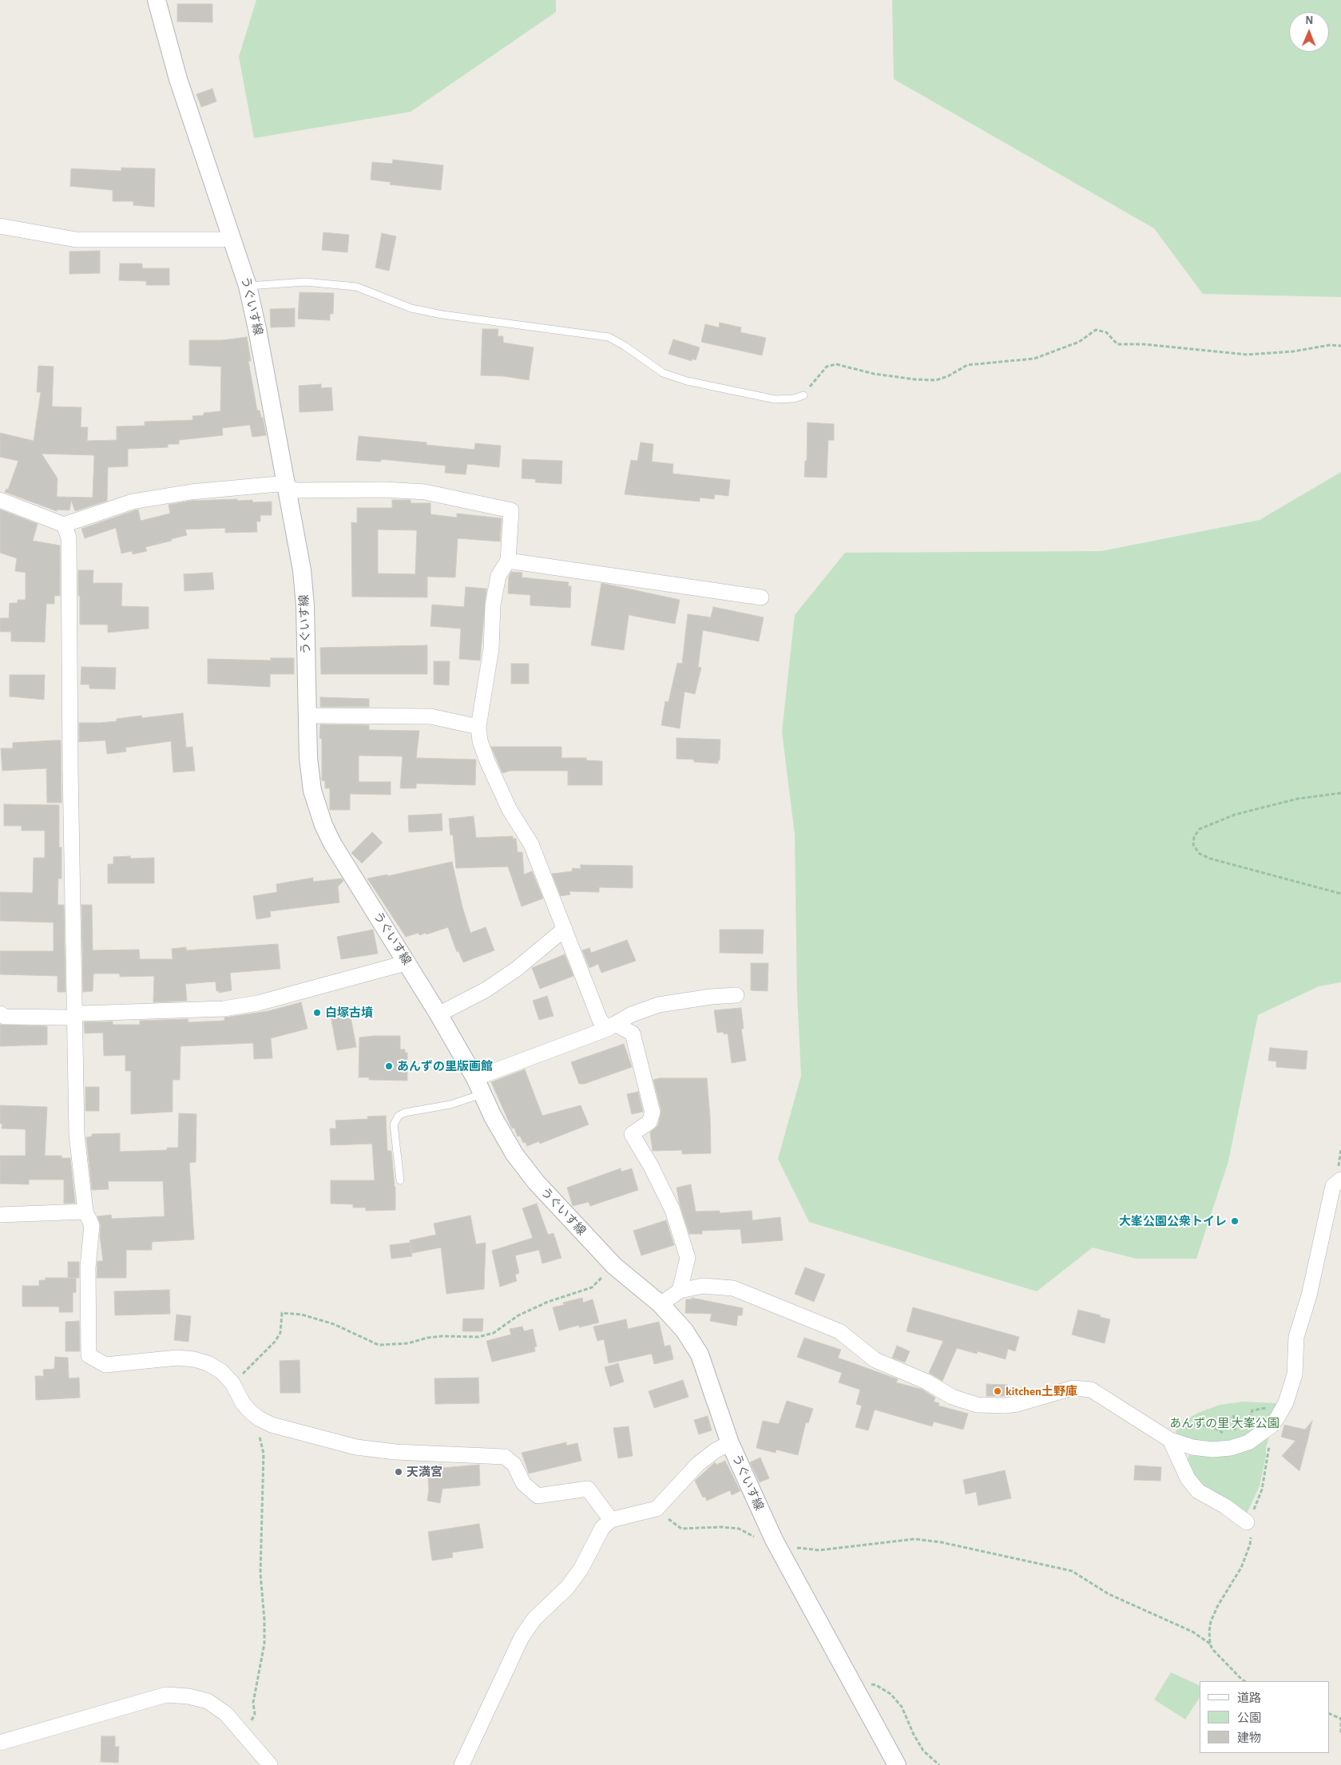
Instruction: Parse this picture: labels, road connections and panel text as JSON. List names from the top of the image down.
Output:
{
  "streets": {
    "street": ["うぐいす線"]
  },
  "parks": ["あんずの里 大峯公園"],
  "places": [
    "白塚古墳",
    "あんずの里版画館",
    "大峯公園公衆トイレ",
    "kitchen土野庫",
    "天満宮"
  ],
  "legend": ["道路", "公園", "建物"],
  "north": "top"
}
